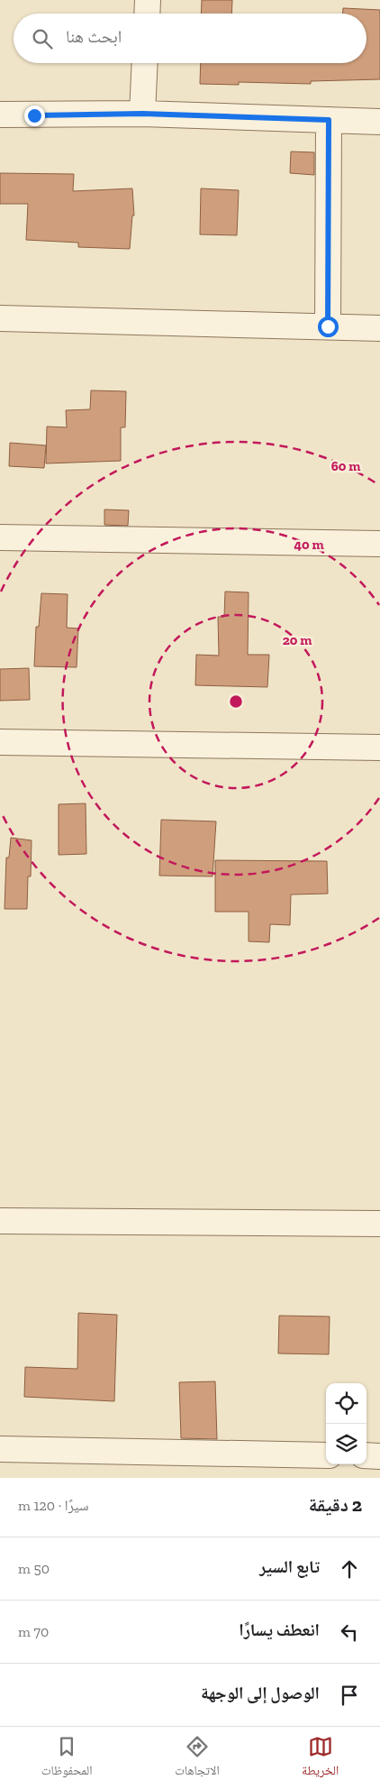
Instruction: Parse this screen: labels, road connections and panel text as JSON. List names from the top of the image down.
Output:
{
  "page": {
    "search": "ابحث هنا",
    "heading": ["2 دقيقة", "سيرًا · 120 m"],
    "list": [
      ["تابع السير", "50 m"],
      ["انعطف يسارًا", "70 m"],
      "الوصول إلى الوجهة"
    ],
    "nav": ["الخريطة", "الاتجاهات", "المحفوظات"]
  },
  "rings": ["60 m", "40 m", "20 m"]
}
